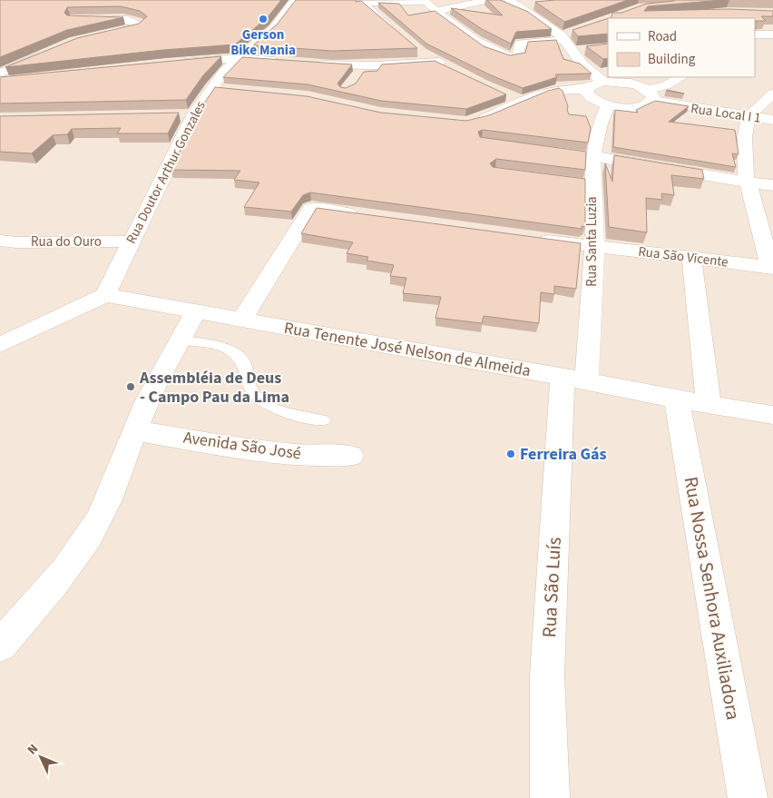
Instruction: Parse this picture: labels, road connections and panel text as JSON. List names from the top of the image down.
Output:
{
  "streets": {
    "street": [
      "Rua Local I 1",
      "Rua Doutor Arthur Gonzales",
      "Rua do Ouro",
      "Rua Santa Luzia",
      "Rua São Vicente",
      "Rua Tenente José Nelson de Almeida",
      "Avenida São José",
      "Rua São Luís",
      "Rua Nossa Senhora Auxiliadora"
    ]
  },
  "crossings": [
    ["Rua Doutor Arthur Gonzales", "Rua do Ouro"],
    ["Rua Doutor Arthur Gonzales", "Rua Tenente José Nelson de Almeida"],
    ["Rua Santa Luzia", "Rua São Vicente"],
    ["Rua Santa Luzia", "Rua Tenente José Nelson de Almeida"],
    ["Rua Santa Luzia", "Rua São Luís"],
    ["Rua Tenente José Nelson de Almeida", "Rua São Luís"],
    ["Rua Tenente José Nelson de Almeida", "Rua Nossa Senhora Auxiliadora"]
  ],
  "places": ["Gerson Bike Mania", "Assembléia de Deus - Campo Pau da Lima", "Ferreira Gás"],
  "legend": ["Road", "Building"],
  "north": "top left"
}
